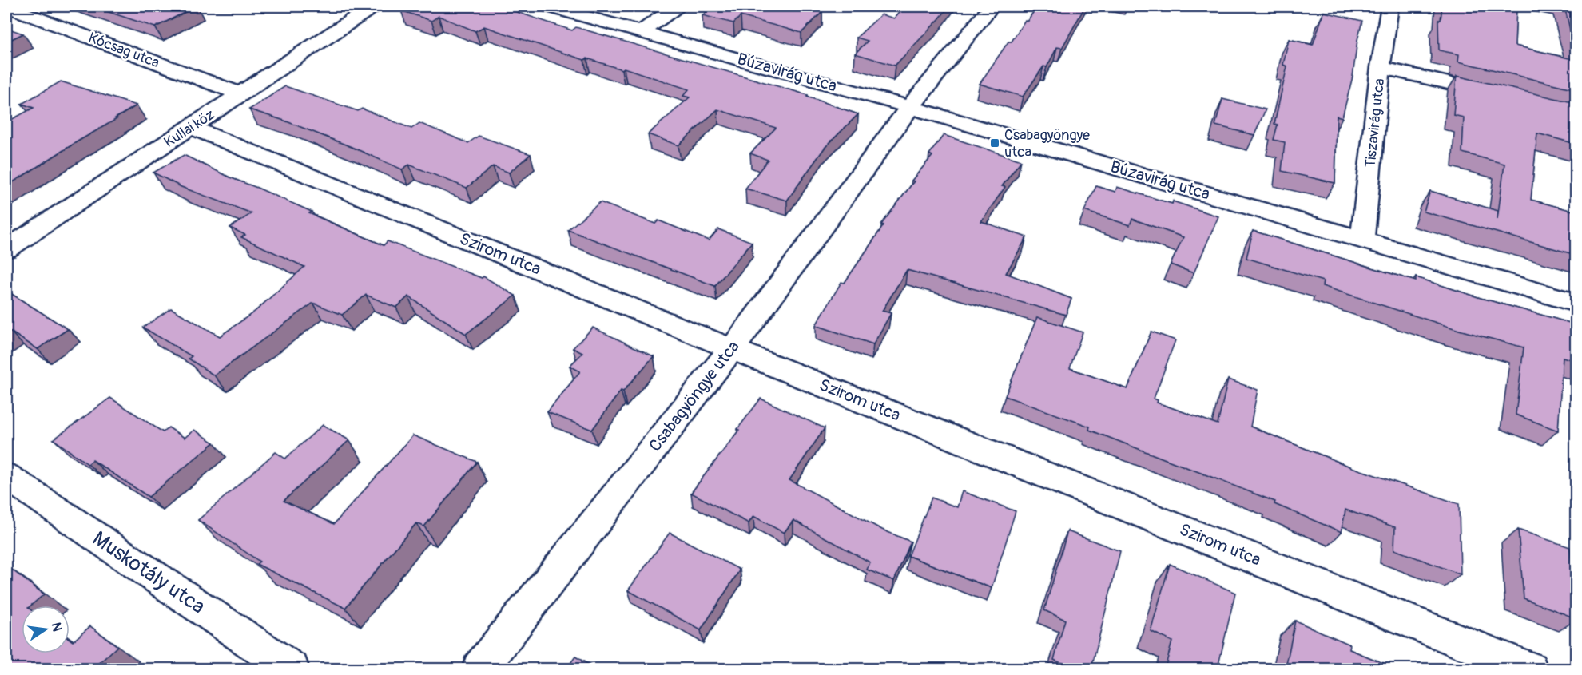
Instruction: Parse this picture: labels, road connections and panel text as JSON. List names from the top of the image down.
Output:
{
  "streets": {
    "street": [
      "Kócsag utca",
      "Búzavirág utca",
      "Tiszavirág utca",
      "Kullai köz",
      "Szirom utca",
      "Csabagyöngye utca",
      "Muskotály utca"
    ]
  },
  "crossings": [
    ["Kócsag utca", "Kullai köz"],
    ["Búzavirág utca", "Tiszavirág utca"],
    ["Búzavirág utca", "Csabagyöngye utca"],
    ["Kullai köz", "Szirom utca"],
    ["Szirom utca", "Csabagyöngye utca"]
  ],
  "places": {
    "transit": ["Csabagyöngye utca"]
  },
  "north": "right"
}
